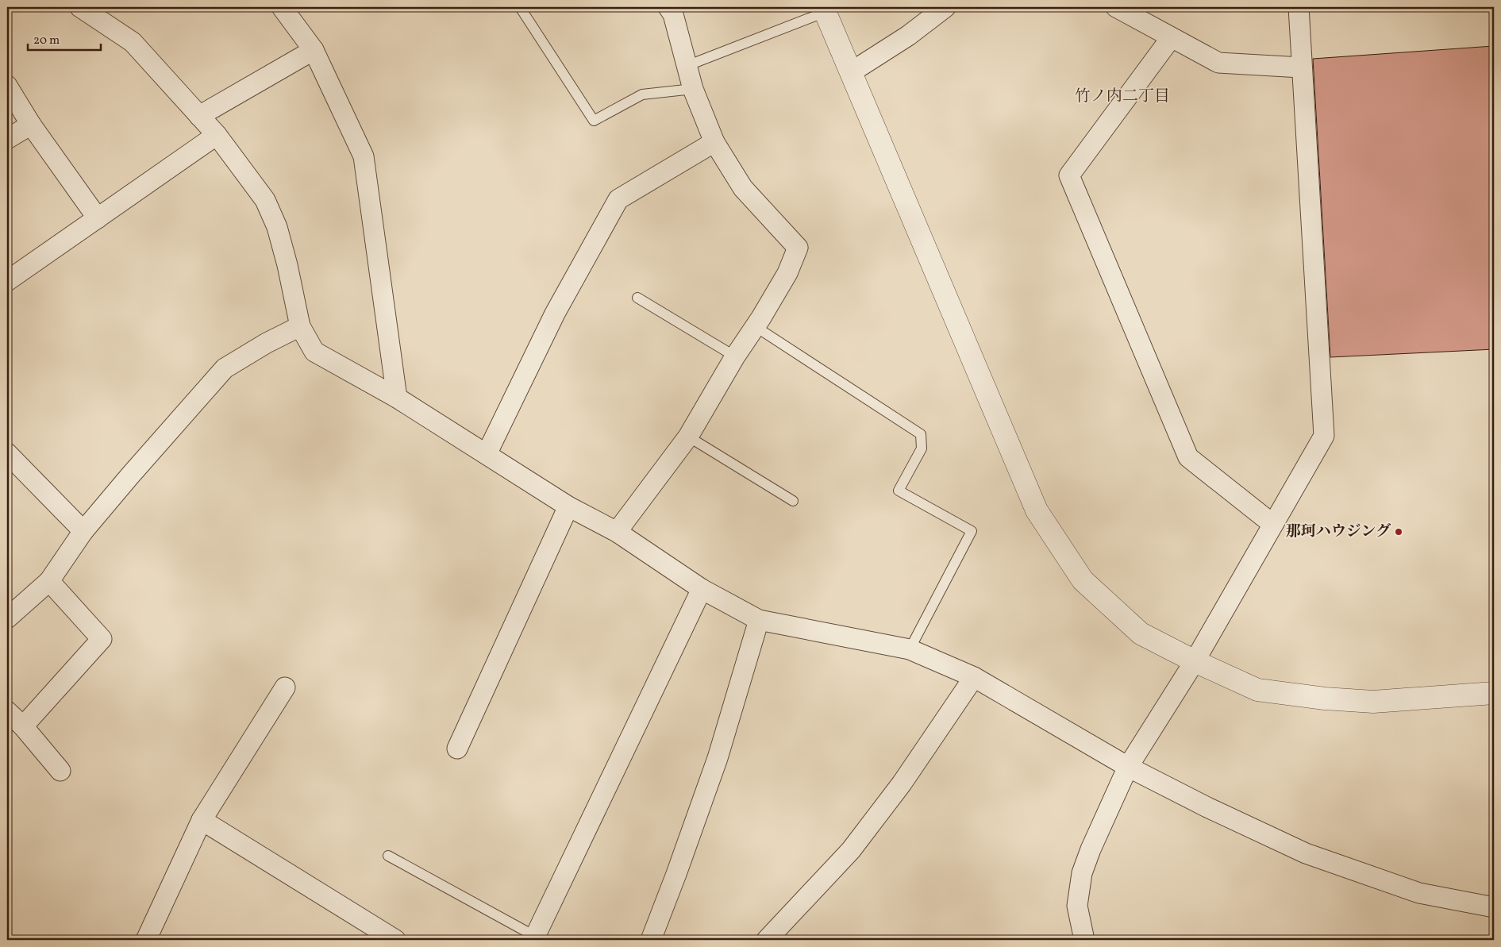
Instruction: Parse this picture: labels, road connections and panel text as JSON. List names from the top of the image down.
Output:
{
  "districts": ["竹ノ内二丁目"],
  "places": ["那珂ハウジング"],
  "scale_bar": "20 m"
}
